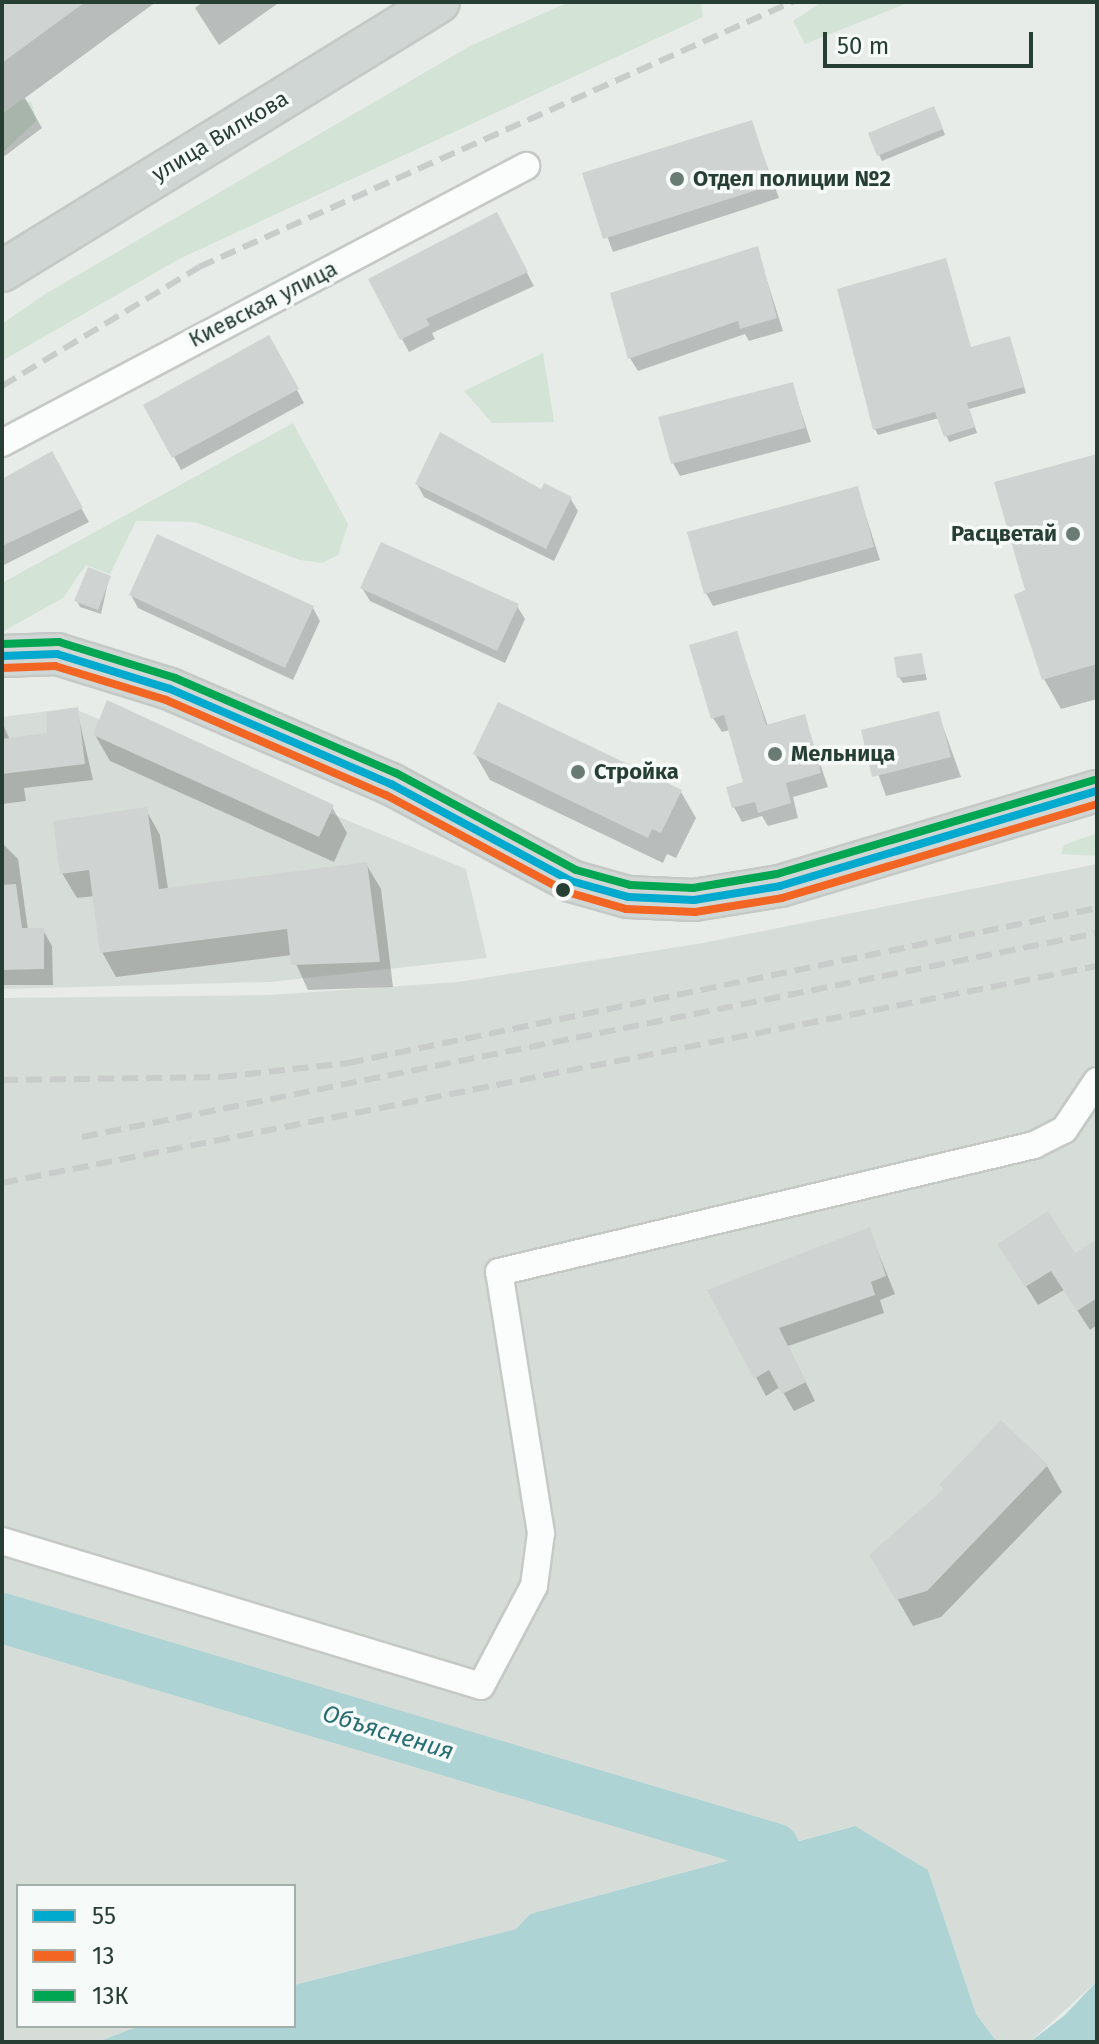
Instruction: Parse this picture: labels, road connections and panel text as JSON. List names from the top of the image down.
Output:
{
  "streets": {
    "main road": ["улица Вилкова"],
    "street": ["Киевская улица"]
  },
  "water": ["Объяснения"],
  "places": [
    "Отдел полиции №2",
    "Расцветай",
    "Мельница",
    "Стройка"
  ],
  "lines": ["transit line 13К", "transit line 55", "transit line 13"],
  "legend": ["55", "13", "13К"],
  "scale_bar": "50 m"
}
